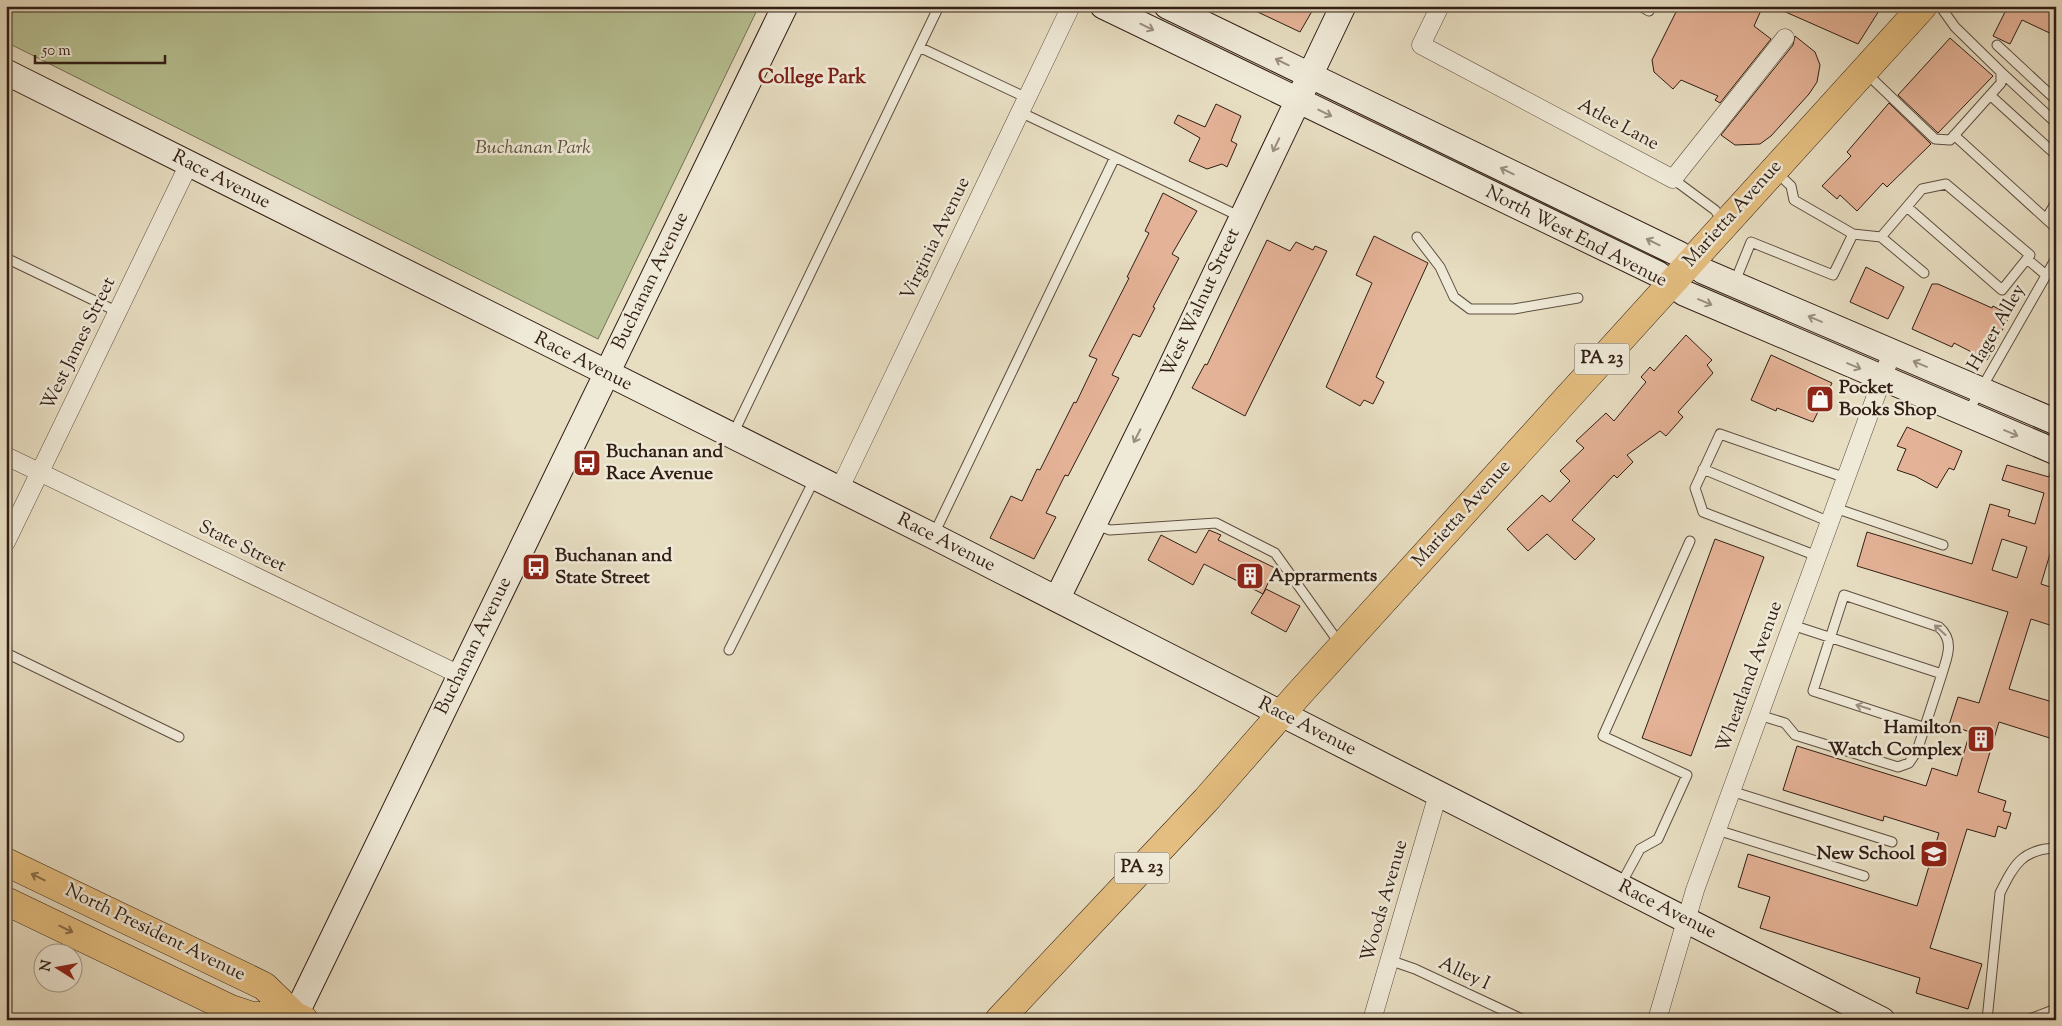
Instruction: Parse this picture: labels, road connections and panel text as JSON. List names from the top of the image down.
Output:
{
  "streets": {
    "main road": ["Marietta Avenue", "PA 23", "North President Avenue"],
    "street": [
      "Atlee Lane",
      "Race Avenue",
      "North West End Avenue",
      "Virginia Avenue",
      "Buchanan Avenue",
      "West Walnut Street",
      "West James Street",
      "State Street",
      "Wheatland Avenue",
      "Woods Avenue"
    ],
    "lane": ["Hager Alley", "Alley I"]
  },
  "crossings": [
    ["Race Avenue", "Marietta Avenue"],
    ["Race Avenue", "Virginia Avenue"],
    ["Race Avenue", "Buchanan Avenue"],
    ["Race Avenue", "West Walnut Street"],
    ["Race Avenue", "West James Street"],
    ["Race Avenue", "Wheatland Avenue"],
    ["Race Avenue", "Woods Avenue"],
    ["Marietta Avenue", "North West End Avenue"],
    ["North West End Avenue", "West Walnut Street"],
    ["North West End Avenue", "Hager Alley"],
    ["North West End Avenue", "Wheatland Avenue"],
    ["Buchanan Avenue", "State Street"],
    ["Buchanan Avenue", "North President Avenue"],
    ["West James Street", "State Street"],
    ["Woods Avenue", "Alley I"]
  ],
  "one_way": ["West Walnut Street"],
  "districts": ["College Park"],
  "parks": ["Buchanan Park"],
  "places": {
    "shop": ["Pocket Books Shop"],
    "bus stop": ["Buchanan and Race Avenue", "Buchanan and State Street"],
    "building": ["Apprarments", "Hamilton Watch Complex"],
    "school or university": ["New School"]
  },
  "scale_bar": "50 m",
  "north": "left"
}
